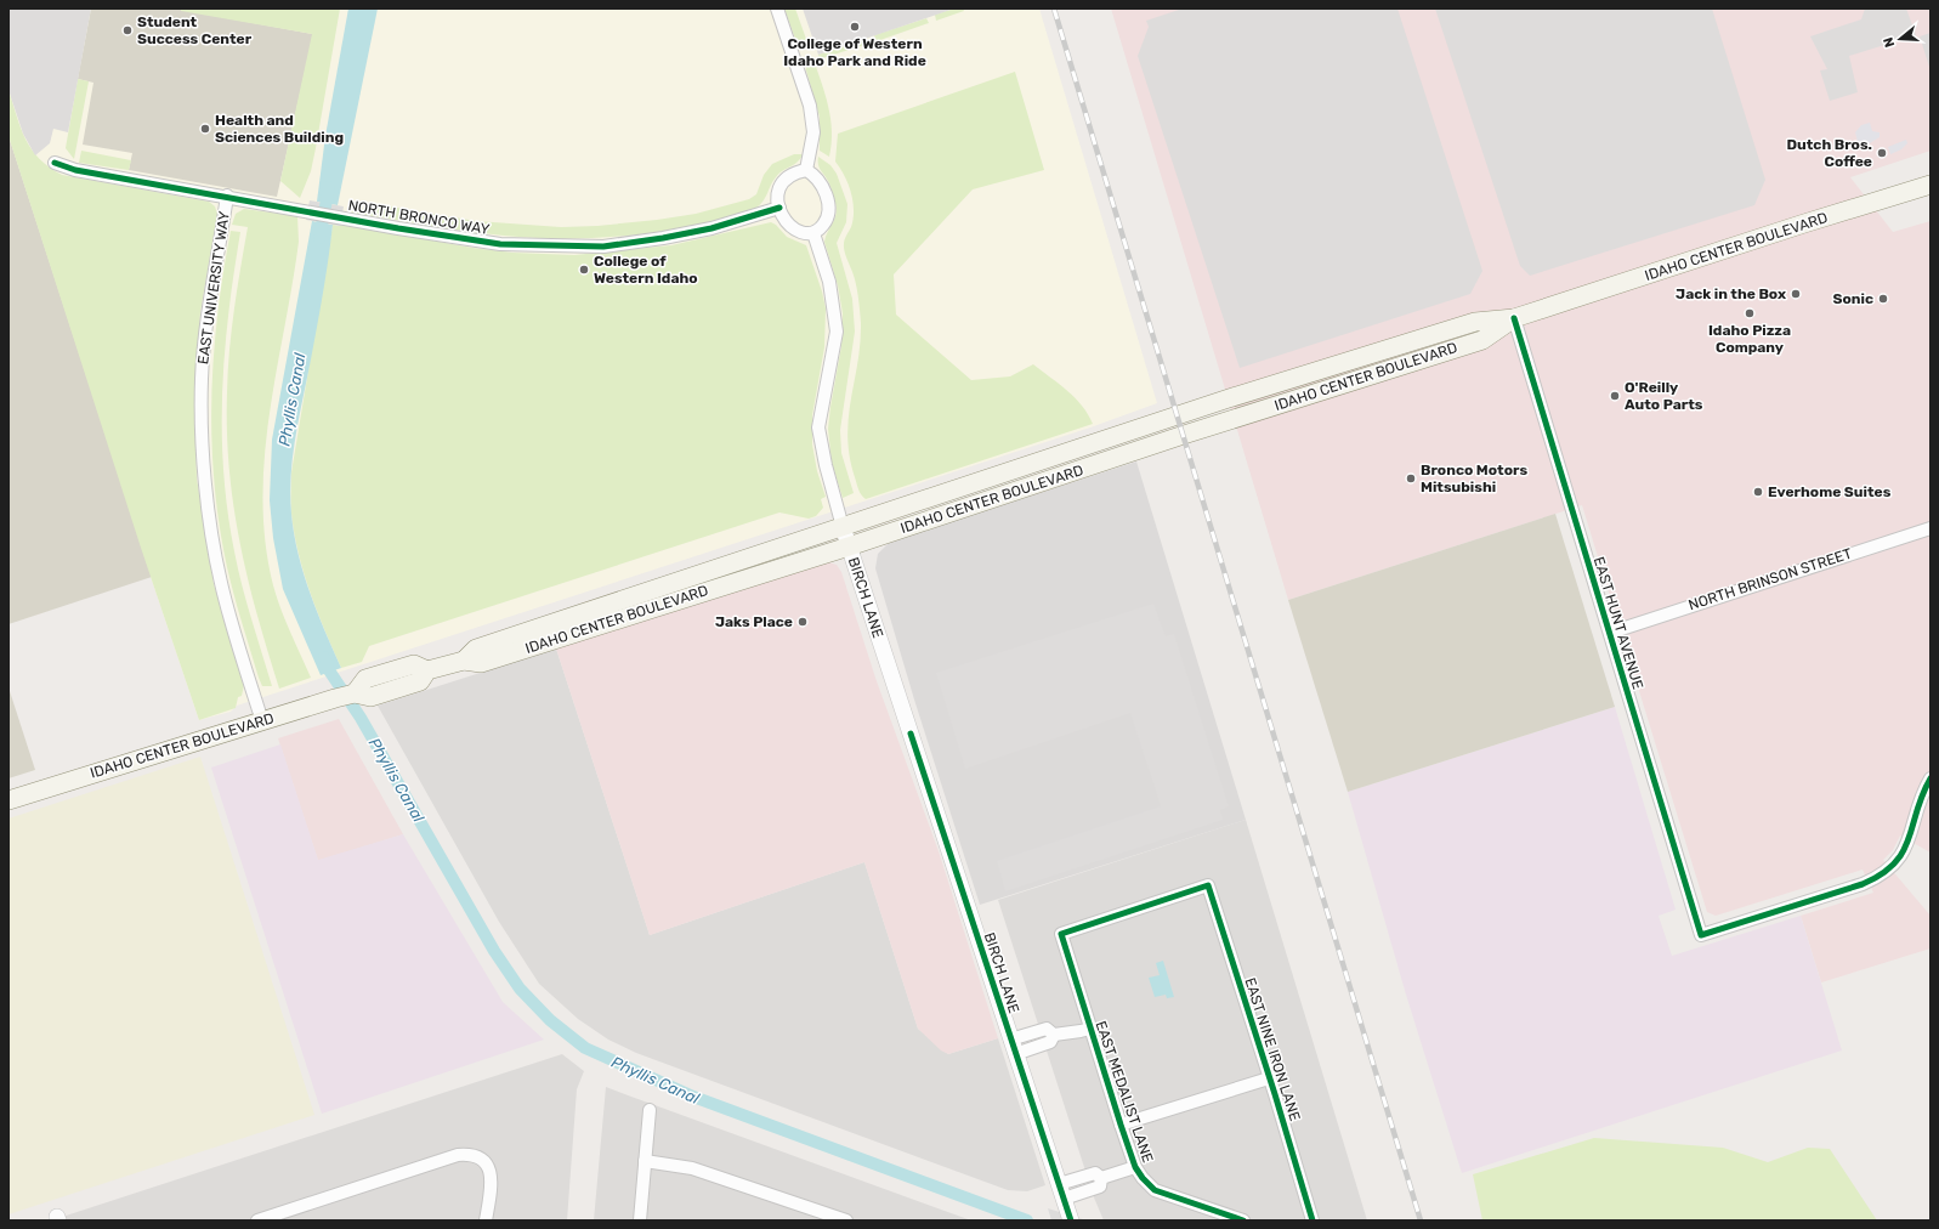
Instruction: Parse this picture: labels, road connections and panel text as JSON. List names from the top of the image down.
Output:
{
  "streets": {
    "main road": ["IDAHO CENTER BOULEVARD"],
    "street": [
      "NORTH BRONCO WAY",
      "EAST UNIVERSITY WAY",
      "NORTH BRINSON STREET",
      "BIRCH LANE",
      "EAST HUNT AVENUE",
      "EAST NINE IRON LANE",
      "EAST MEDALIST LANE"
    ]
  },
  "crossings": [
    ["NORTH BRONCO WAY", "EAST UNIVERSITY WAY"],
    ["IDAHO CENTER BOULEVARD", "EAST UNIVERSITY WAY"],
    ["IDAHO CENTER BOULEVARD", "BIRCH LANE"],
    ["IDAHO CENTER BOULEVARD", "EAST HUNT AVENUE"],
    ["NORTH BRINSON STREET", "EAST HUNT AVENUE"],
    ["EAST NINE IRON LANE", "EAST MEDALIST LANE"]
  ],
  "water": ["Phyllis Canal"],
  "places": [
    "College of Western Idaho Park and Ride",
    "Student Success Center",
    "Health and Sciences Building",
    "Dutch Bros. Coffee",
    "College of Western Idaho",
    "Jack in the Box",
    "Sonic",
    "Idaho Pizza Company",
    "O'Reilly Auto Parts",
    "Bronco Motors Mitsubishi",
    "Everhome Suites",
    "Jaks Place"
  ],
  "north": "left"
}
